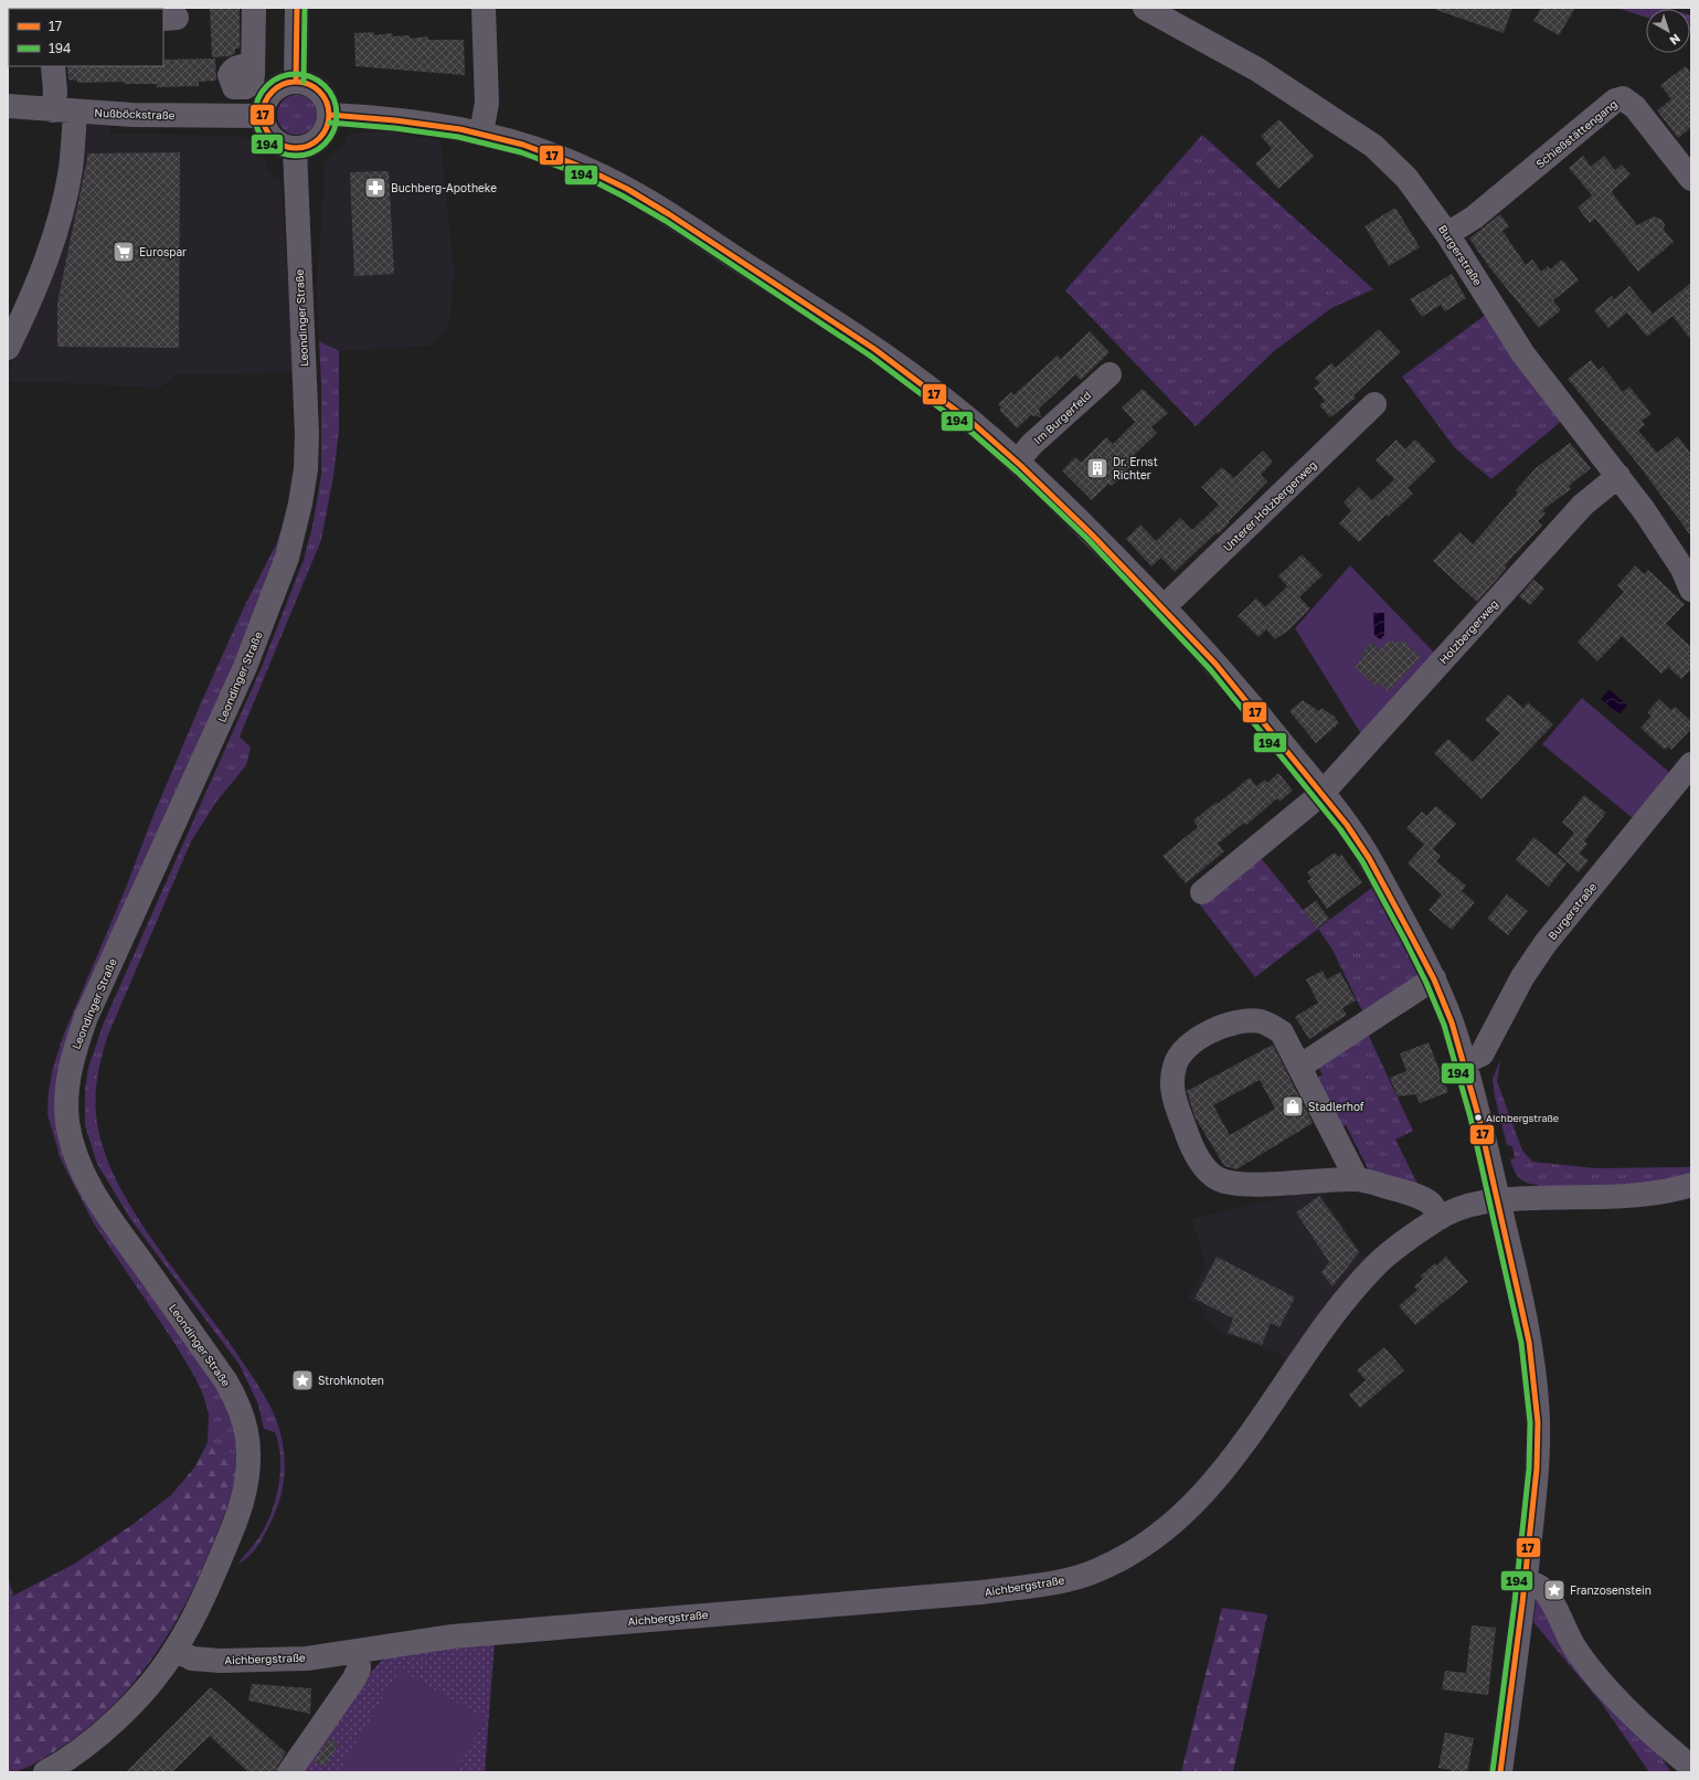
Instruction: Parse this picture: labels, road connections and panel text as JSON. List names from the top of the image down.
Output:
{
  "streets": {
    "street": [
      "Nußböckstraße",
      "Schießstättengang",
      "Burgerstraße",
      "Leondinger Straße",
      "Im Burgerfeld",
      "Unterer Holzbergerweg",
      "Holzbergerweg",
      "Aichbergstraße"
    ]
  },
  "crossings": [
    ["Nußböckstraße", "Leondinger Straße"],
    ["Schießstättengang", "Burgerstraße"],
    ["Burgerstraße", "Holzbergerweg"],
    ["Leondinger Straße", "Aichbergstraße"]
  ],
  "places": {
    "pharmacy": ["Buchberg-Apotheke"],
    "supermarket": ["Eurospar"],
    "building": ["Dr. Ernst Richter"],
    "shop": ["Stadlerhof"],
    "other": ["Aichbergstraße"],
    "place": ["Strohknoten", "Franzosenstein"]
  },
  "lines": ["transit line 17", "transit line 194"],
  "legend": ["17", "194"],
  "north": "bottom right"
}
